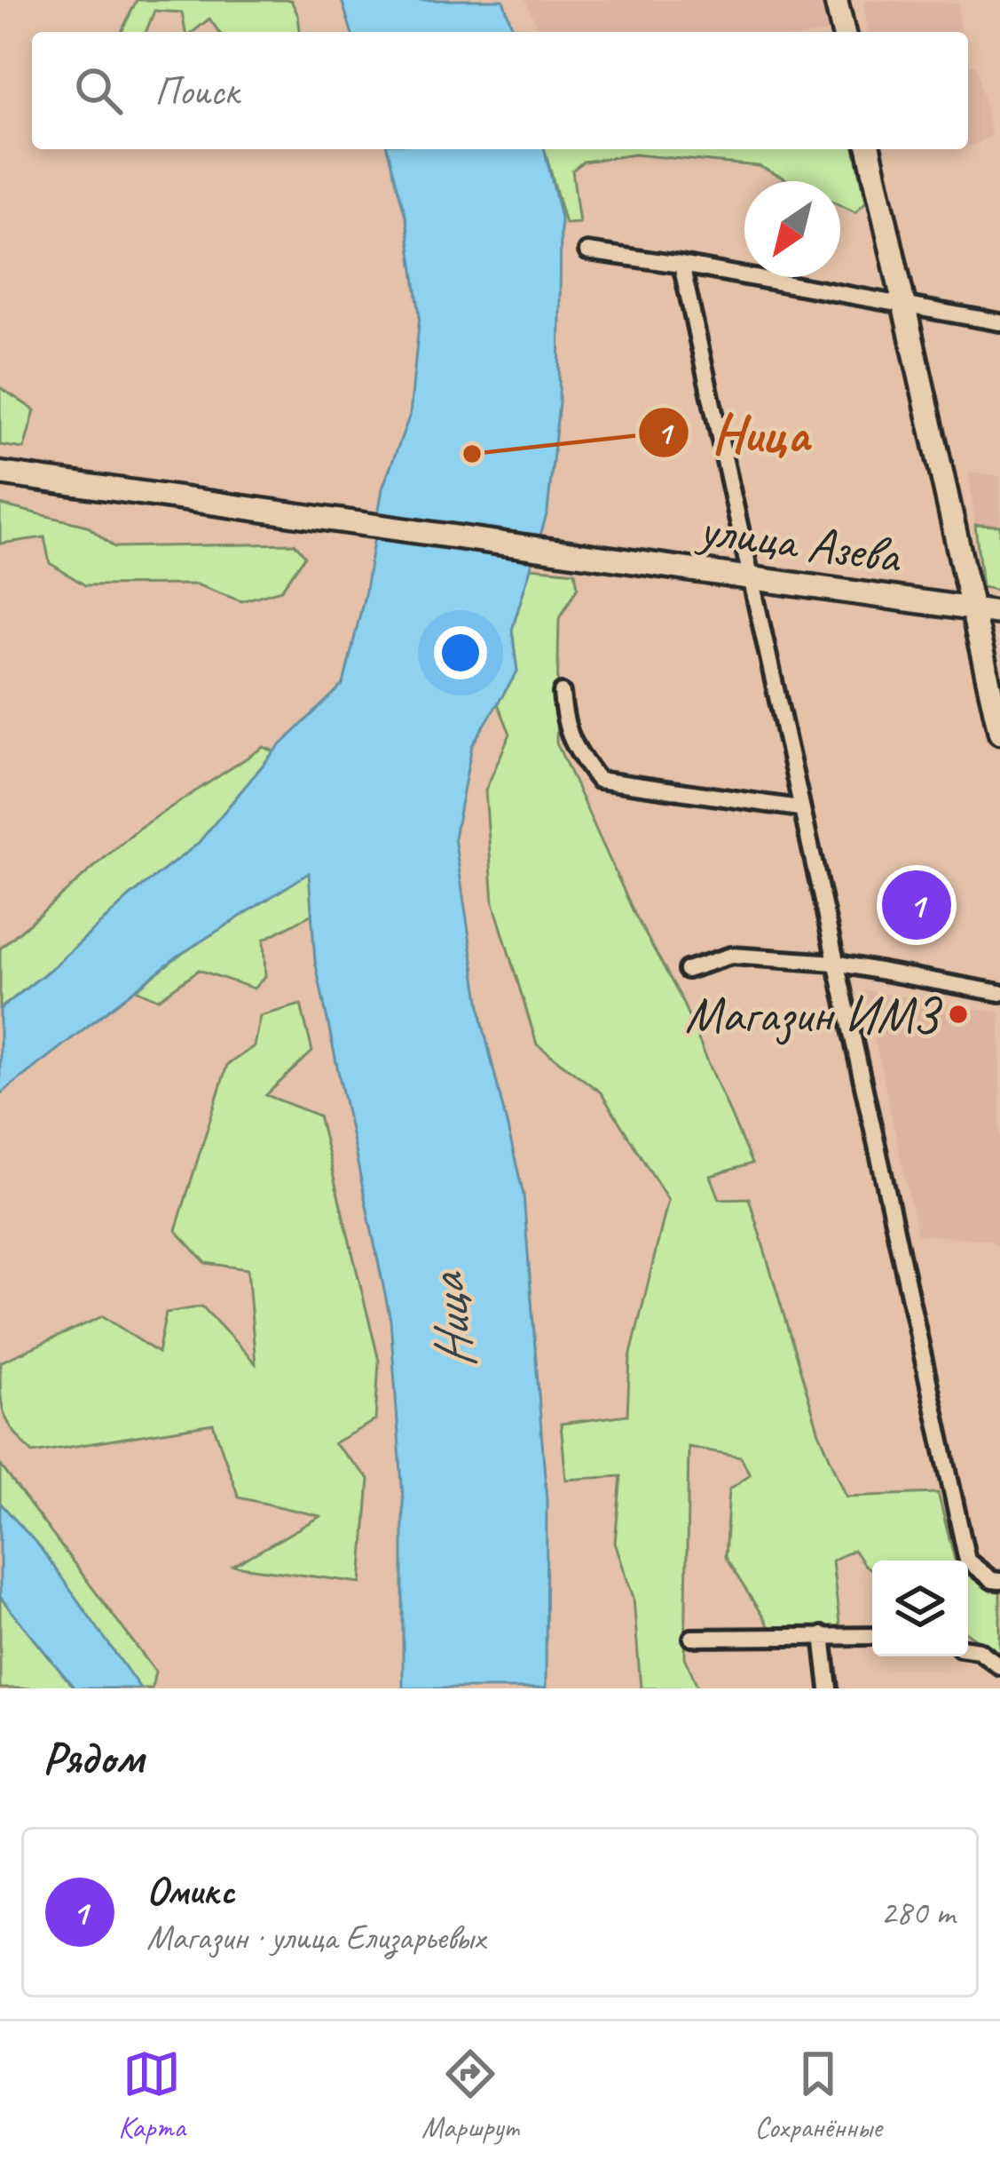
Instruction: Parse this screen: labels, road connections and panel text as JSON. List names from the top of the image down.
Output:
{
  "streets": {
    "street": ["улица Азева"]
  },
  "water": ["Ница"],
  "places": ["Ница", "Магазин ИМЗ"],
  "north": "bottom left",
  "page": {
    "search": "Поиск",
    "pins": "1",
    "heading": "Рядом",
    "list": [
      {
        "mark": "1",
        "name": "Омикс",
        "note": "Магазин · улица Елизарьевых",
        "value": "280 m"
      }
    ],
    "nav": ["Карта", "Маршрут", "Сохранённые"]
  }
}
